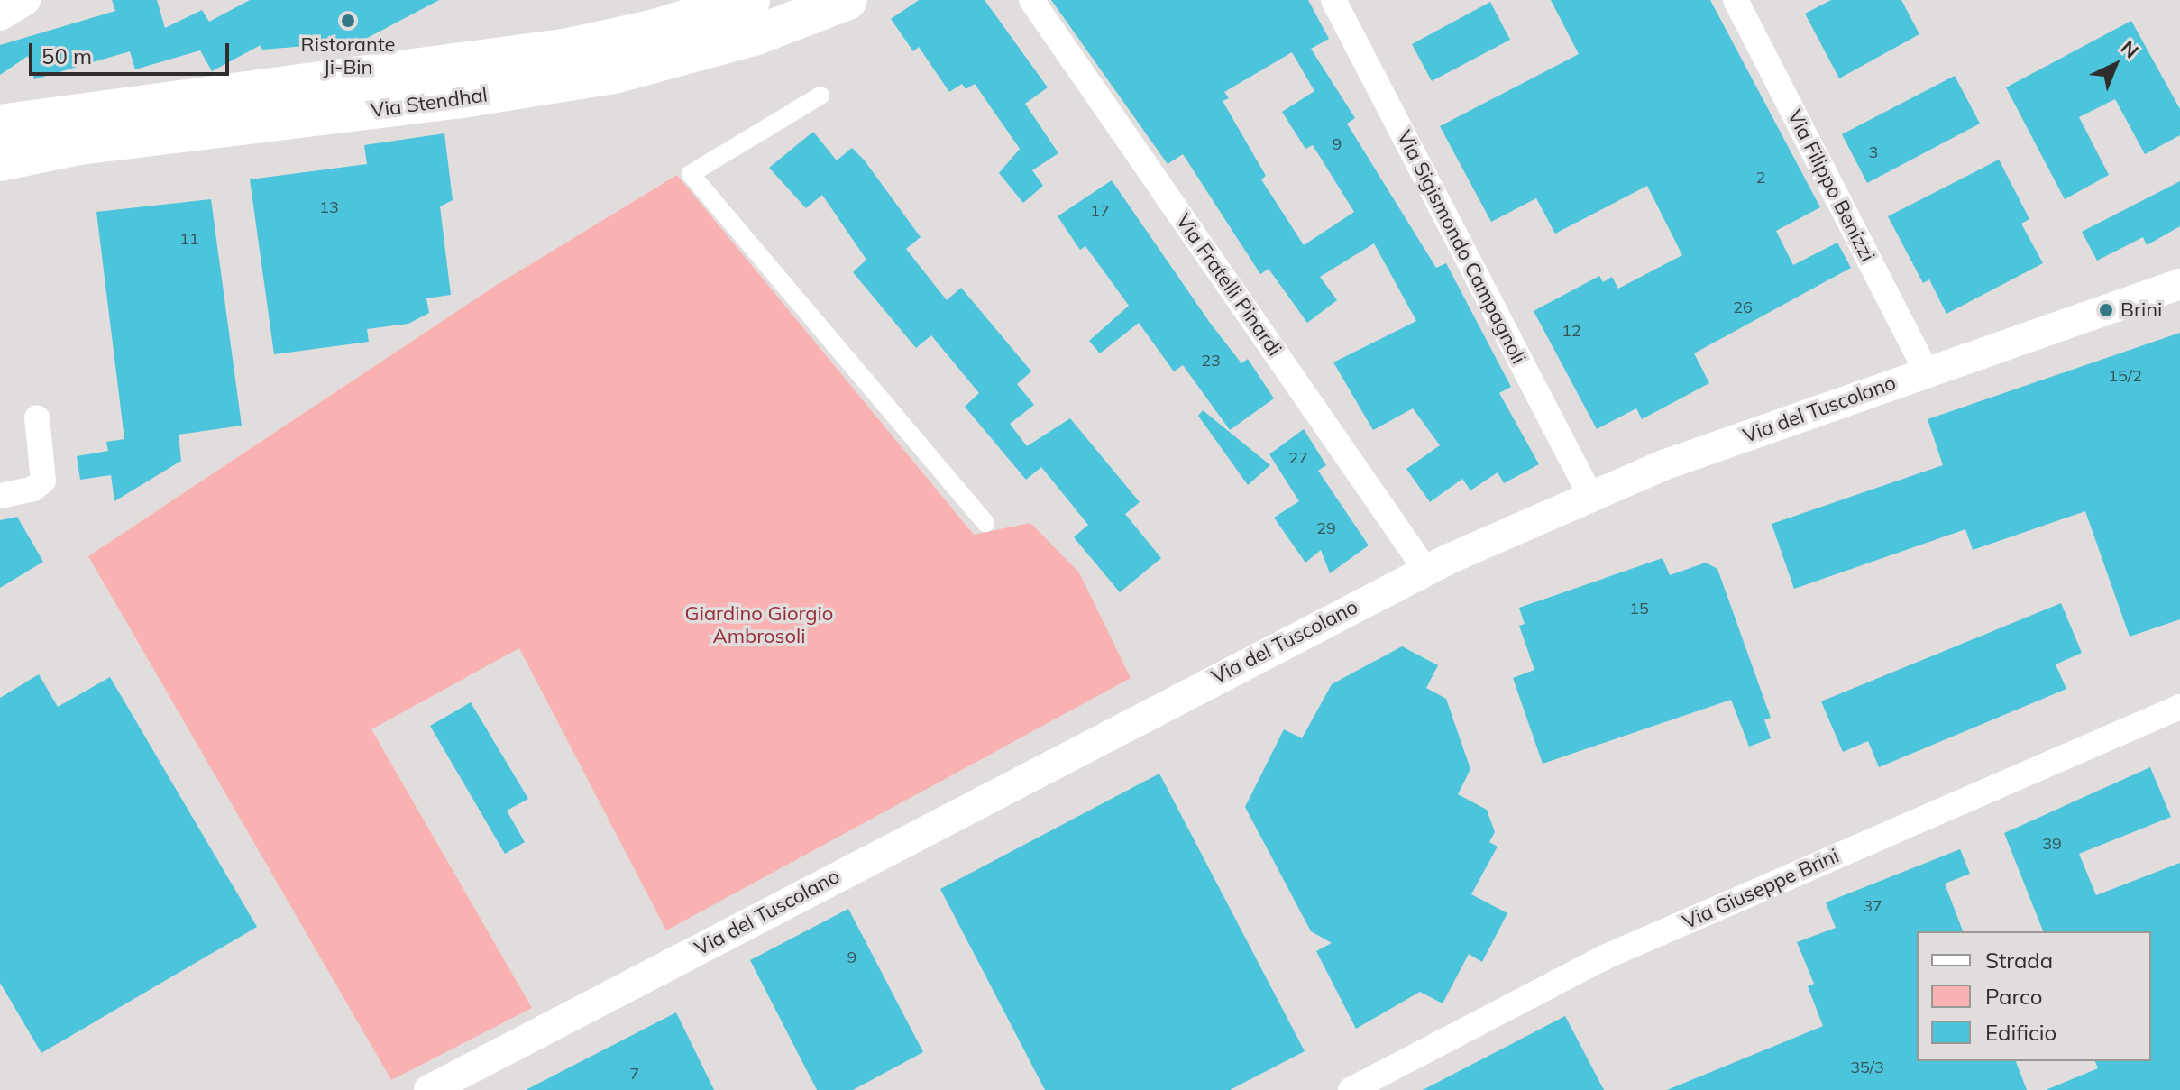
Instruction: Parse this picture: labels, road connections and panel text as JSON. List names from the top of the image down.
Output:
{
  "streets": {
    "main road": ["Via Stendhal"],
    "street": [
      "Via Filippo Benizzi",
      "Via Sigismondo Campagnoli",
      "Via Fratelli Pinardi",
      "Via del Tuscolano",
      "Via Giuseppe Brini"
    ]
  },
  "crossings": [
    ["Via Filippo Benizzi", "Via del Tuscolano"],
    ["Via Sigismondo Campagnoli", "Via del Tuscolano"],
    ["Via Fratelli Pinardi", "Via del Tuscolano"]
  ],
  "parks": ["Giardino Giorgio Ambrosoli"],
  "places": ["Ristorante Ji-Bin", "Brini"],
  "house_numbers": [
    "9",
    "3",
    "2",
    "13",
    "17",
    "11",
    "26",
    "12",
    "23",
    "15/2",
    "27",
    "29",
    "15",
    "39",
    "37",
    "9",
    "35/3",
    "7"
  ],
  "legend": ["Strada", "Parco", "Edificio"],
  "scale_bar": "50 m",
  "north": "top right"
}
